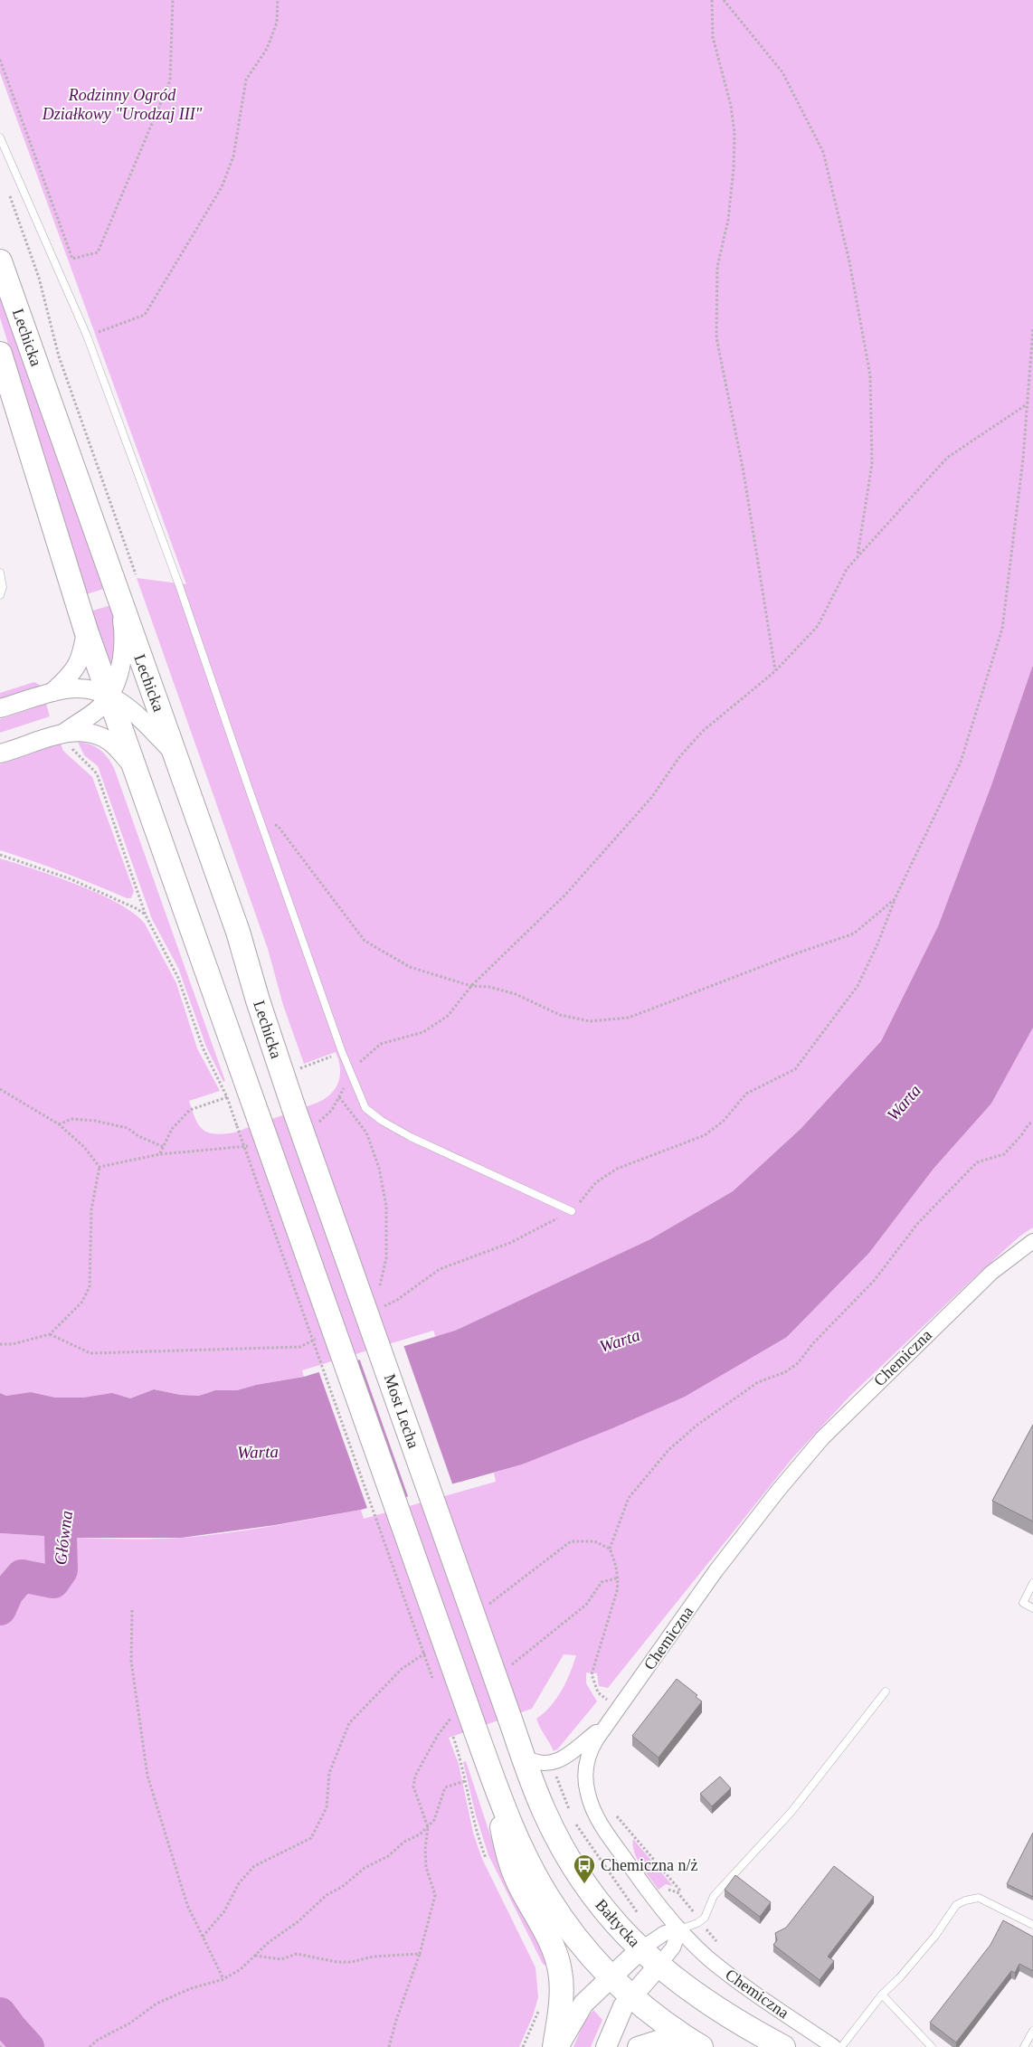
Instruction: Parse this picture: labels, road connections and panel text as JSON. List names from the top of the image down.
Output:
{
  "streets": {
    "main road": ["Lechicka", "Most Lecha", "Bałtycka"],
    "street": ["Chemiczna"]
  },
  "crossings": [
    ["Lechicka", "Most Lecha"],
    ["Most Lecha", "Bałtycka"]
  ],
  "water": ["Warta", "Główna"],
  "parks": ["Rodzinny Ogród Działkowy \"Urodzaj III\""],
  "places": {
    "bus stop": ["Chemiczna n/ż"]
  }
}
